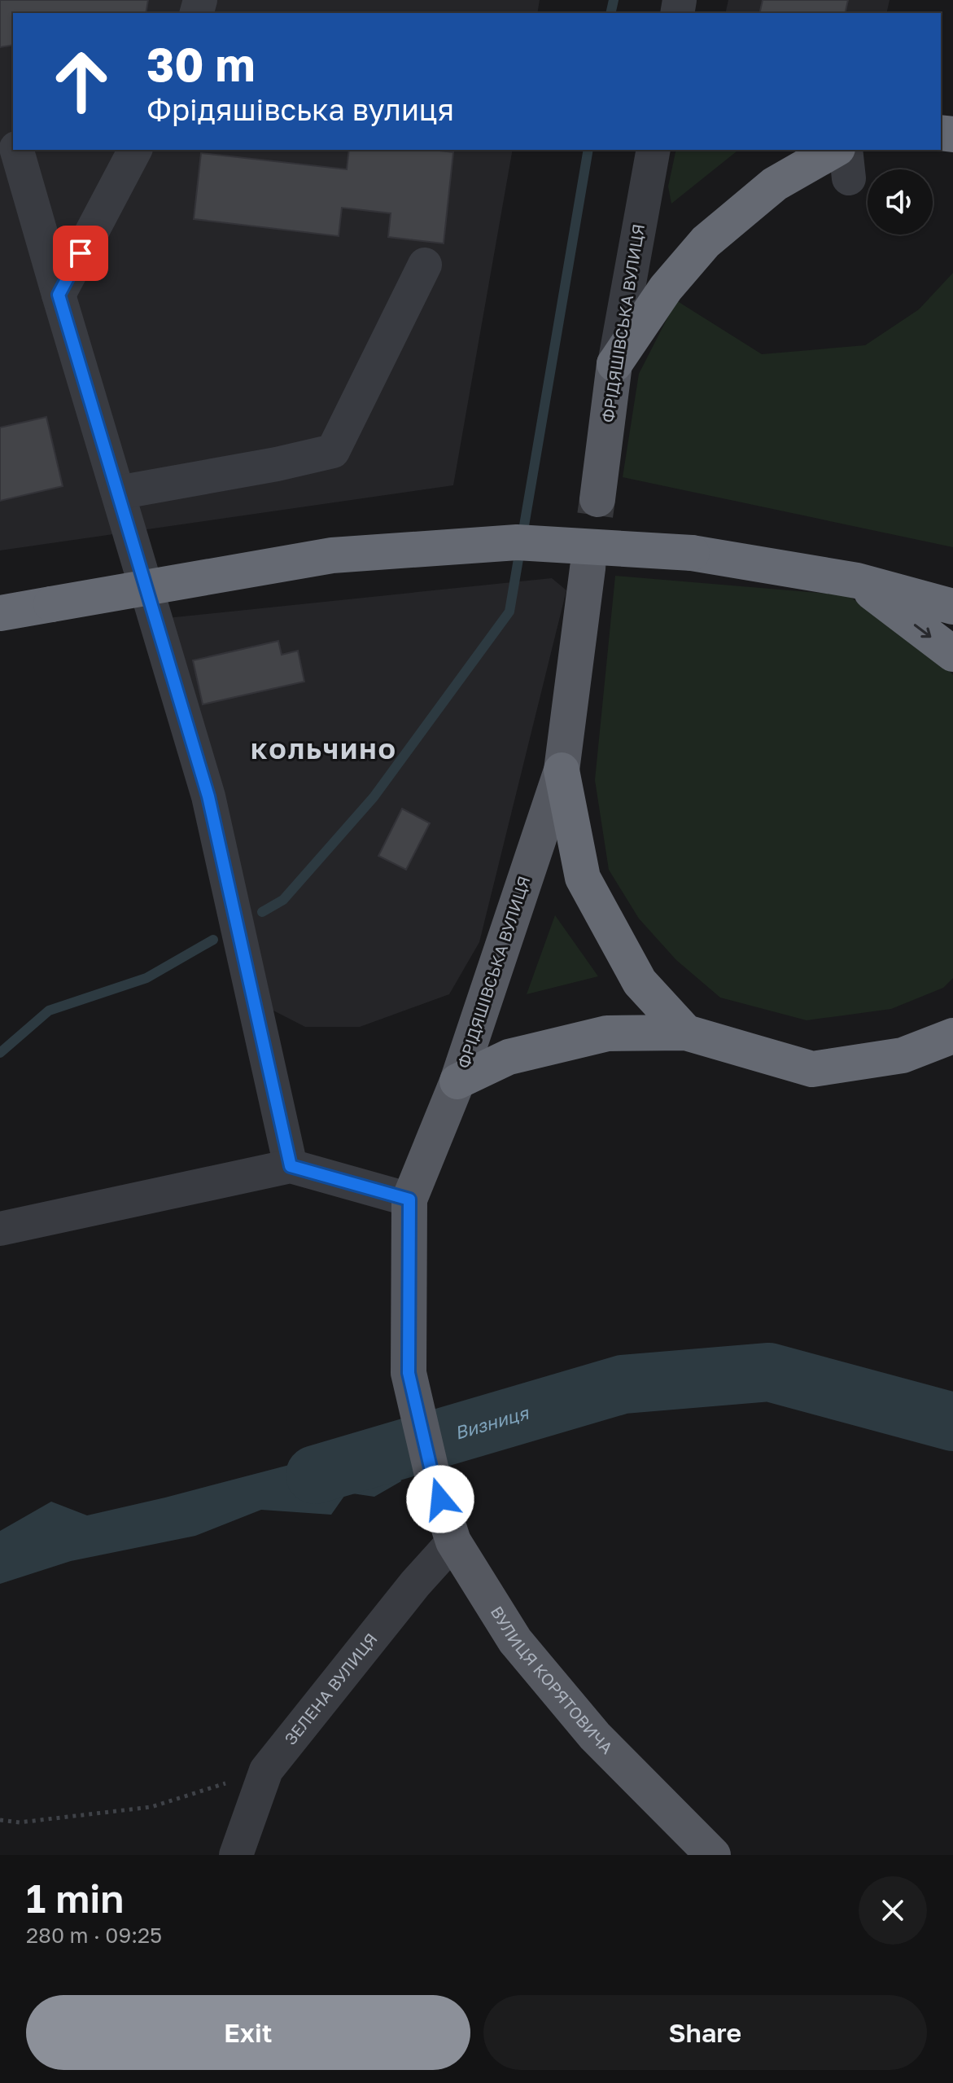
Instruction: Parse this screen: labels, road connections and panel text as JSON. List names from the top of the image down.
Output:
{
  "streets": {
    "main road": ["ФРІДЯШІВСЬКА ВУЛИЦЯ", "ВУЛИЦЯ КОРЯТОВИЧА"],
    "street": ["ЗЕЛЕНА ВУЛИЦЯ"]
  },
  "crossings": [
    ["ФРІДЯШІВСЬКА ВУЛИЦЯ", "ВУЛИЦЯ КОРЯТОВИЧА"],
    ["ВУЛИЦЯ КОРЯТОВИЧА", "ЗЕЛЕНА ВУЛИЦЯ"]
  ],
  "districts": ["КОЛЬЧИНО"],
  "water": ["Визниця"],
  "page": {
    "turn": ["30 m", "Фрідяшівська вулиця"],
    "heading": ["1 min", "280 m · 09:25"],
    "buttons": ["Exit", "Share"]
  }
}
